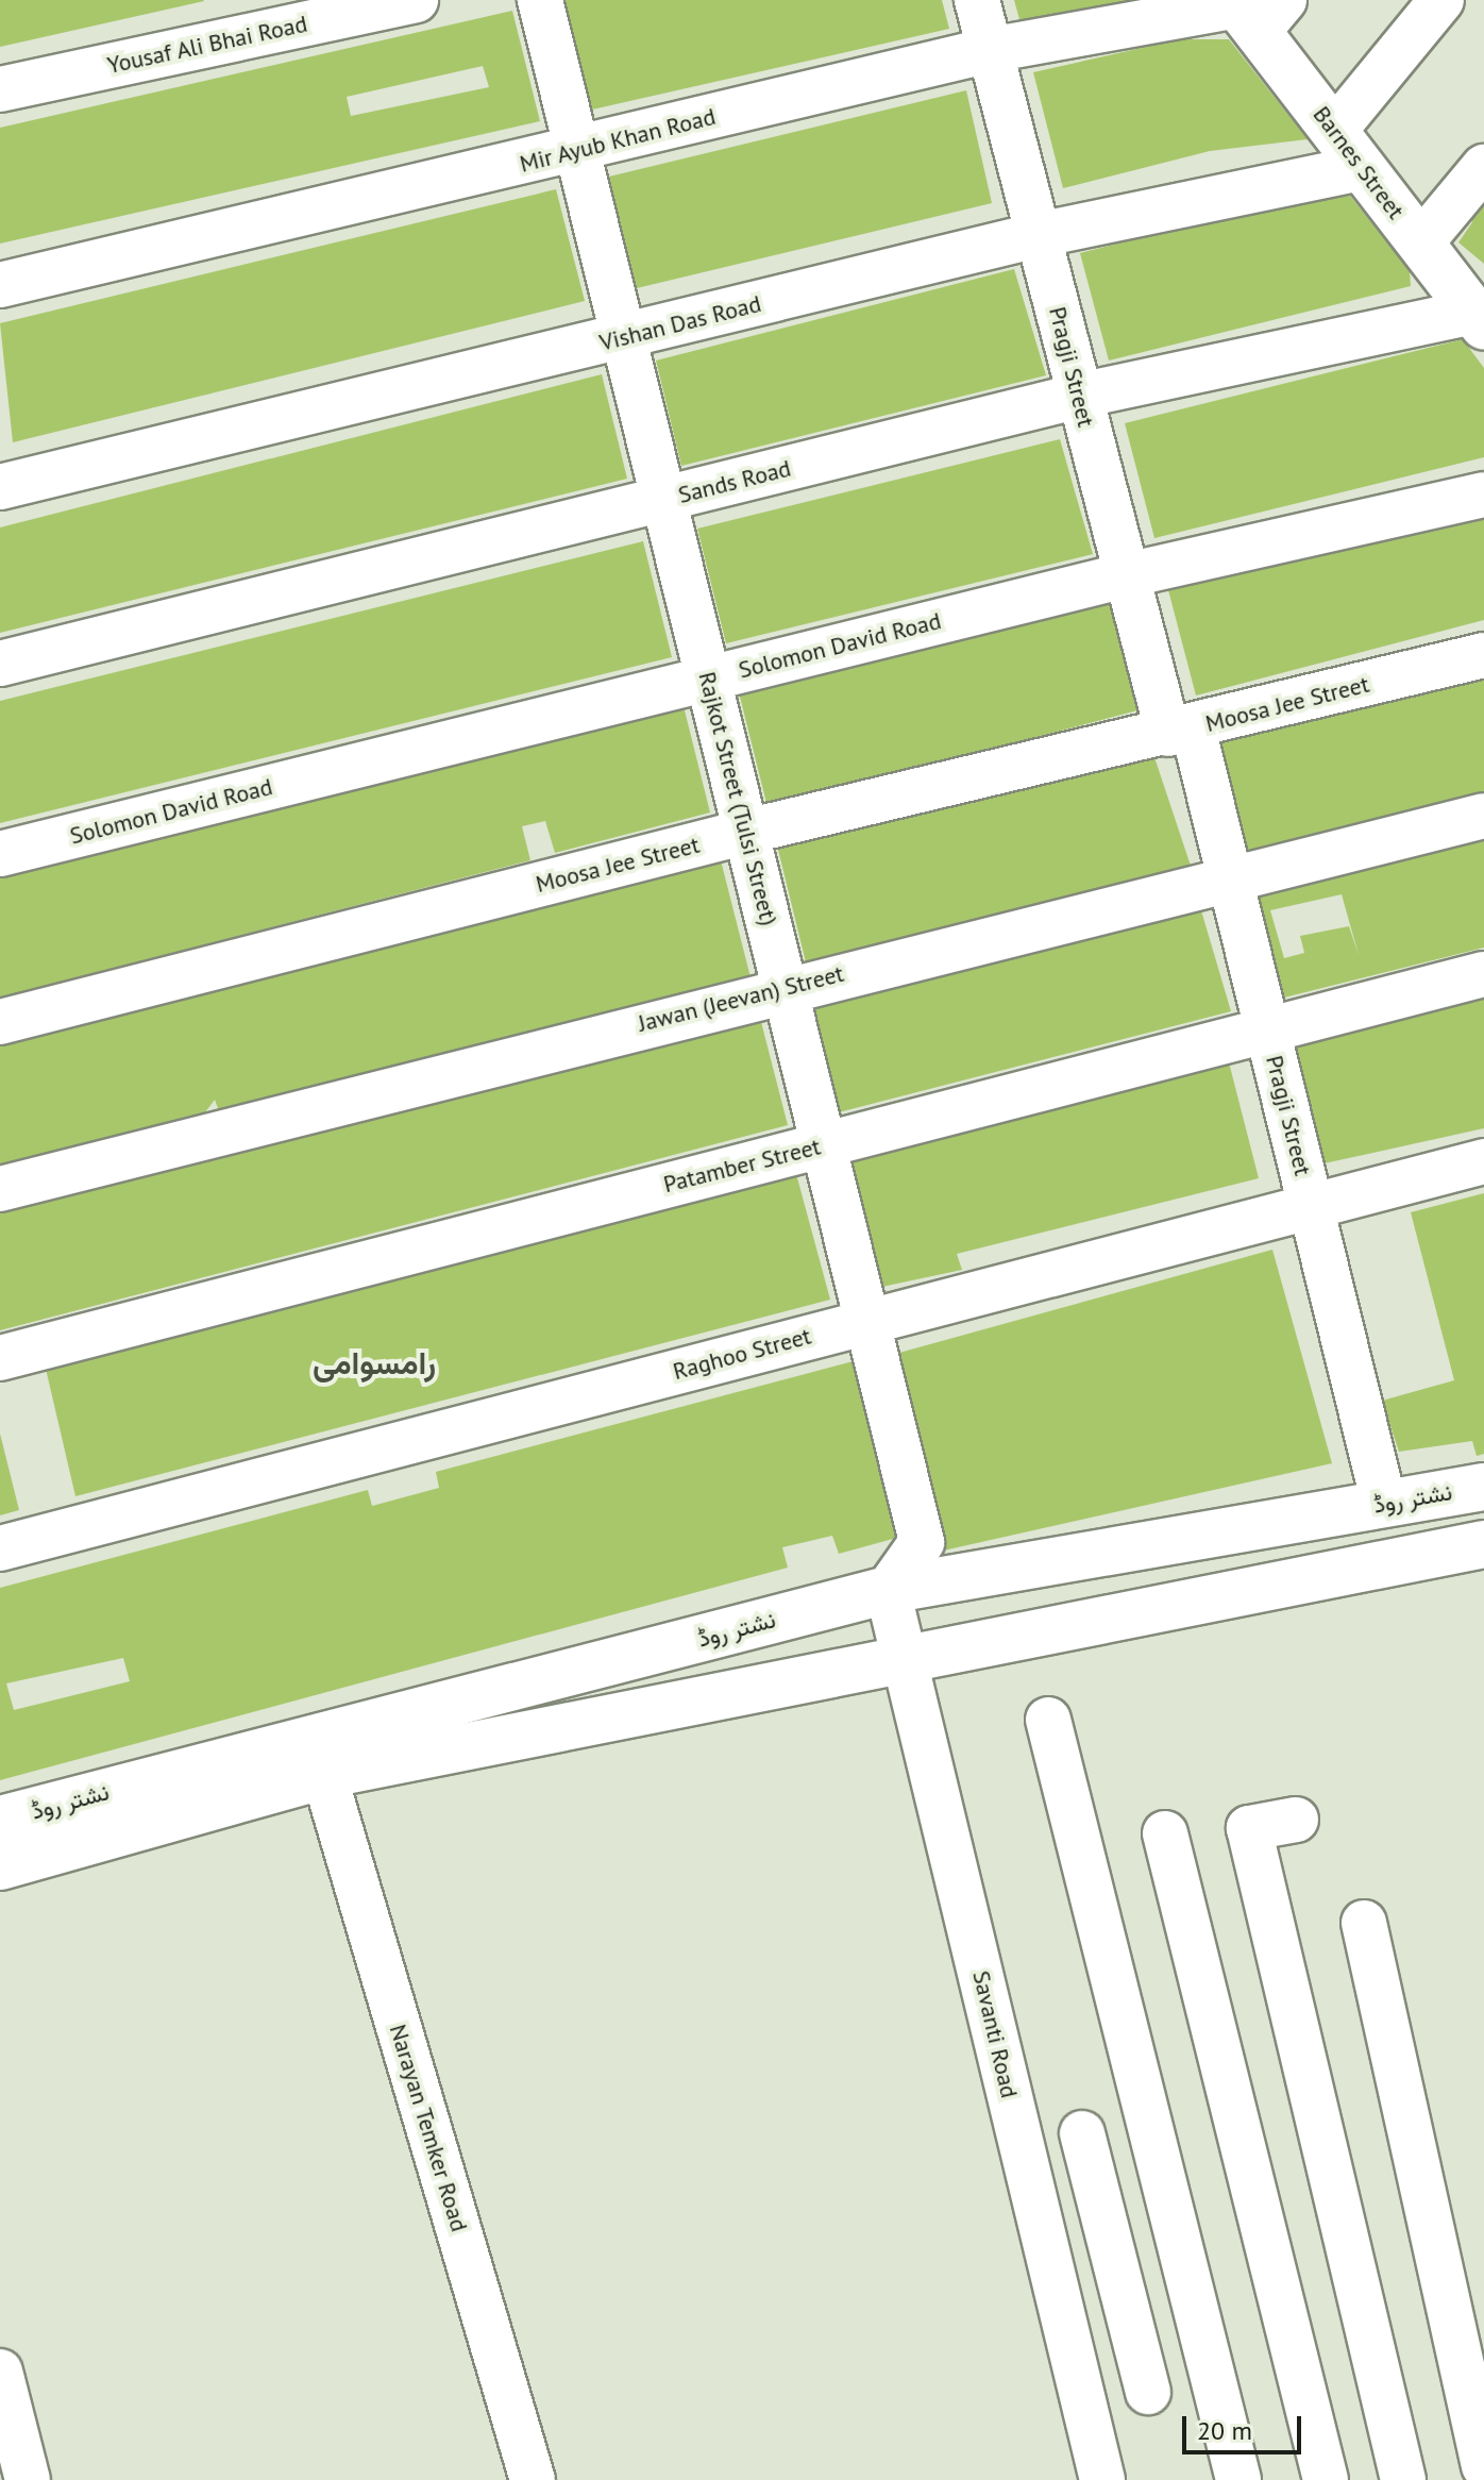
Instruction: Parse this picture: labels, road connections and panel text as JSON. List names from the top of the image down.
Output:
{
  "streets": {
    "main road": ["Barnes Street", "نشتر روڈ"],
    "street": [
      "Yousaf Ali Bhai Road",
      "Mir Ayub Khan Road",
      "Vishan Das Road",
      "Pragji Street",
      "Sands Road",
      "Solomon David Road",
      "Moosa Jee Street",
      "Rajkot Street (Tulsi Street)",
      "Jawan (Jeevan) Street",
      "Patamber Street",
      "Raghoo Street",
      "Savanti Road",
      "Narayan Temker Road"
    ]
  },
  "crossings": [
    ["Mir Ayub Khan Road", "Barnes Street"],
    ["Mir Ayub Khan Road", "Pragji Street"],
    ["Mir Ayub Khan Road", "Rajkot Street (Tulsi Street)"],
    ["Barnes Street", "Vishan Das Road"],
    ["Barnes Street", "Sands Road"],
    ["Vishan Das Road", "Pragji Street"],
    ["Vishan Das Road", "Rajkot Street (Tulsi Street)"],
    ["Pragji Street", "Sands Road"],
    ["Pragji Street", "Solomon David Road"],
    ["Pragji Street", "Moosa Jee Street"],
    ["Pragji Street", "Jawan (Jeevan) Street"],
    ["Pragji Street", "Patamber Street"],
    ["Pragji Street", "Raghoo Street"],
    ["Pragji Street", "نشتر روڈ"],
    ["Sands Road", "Rajkot Street (Tulsi Street)"],
    ["Solomon David Road", "Rajkot Street (Tulsi Street)"],
    ["Moosa Jee Street", "Rajkot Street (Tulsi Street)"],
    ["Rajkot Street (Tulsi Street)", "Jawan (Jeevan) Street"],
    ["Rajkot Street (Tulsi Street)", "Patamber Street"],
    ["Rajkot Street (Tulsi Street)", "Raghoo Street"],
    ["Rajkot Street (Tulsi Street)", "نشتر روڈ"],
    ["Rajkot Street (Tulsi Street)", "Savanti Road"],
    ["نشتر روڈ", "Savanti Road"],
    ["نشتر روڈ", "Narayan Temker Road"]
  ],
  "districts": ["رامسوامی"],
  "scale_bar": "20 m"
}
